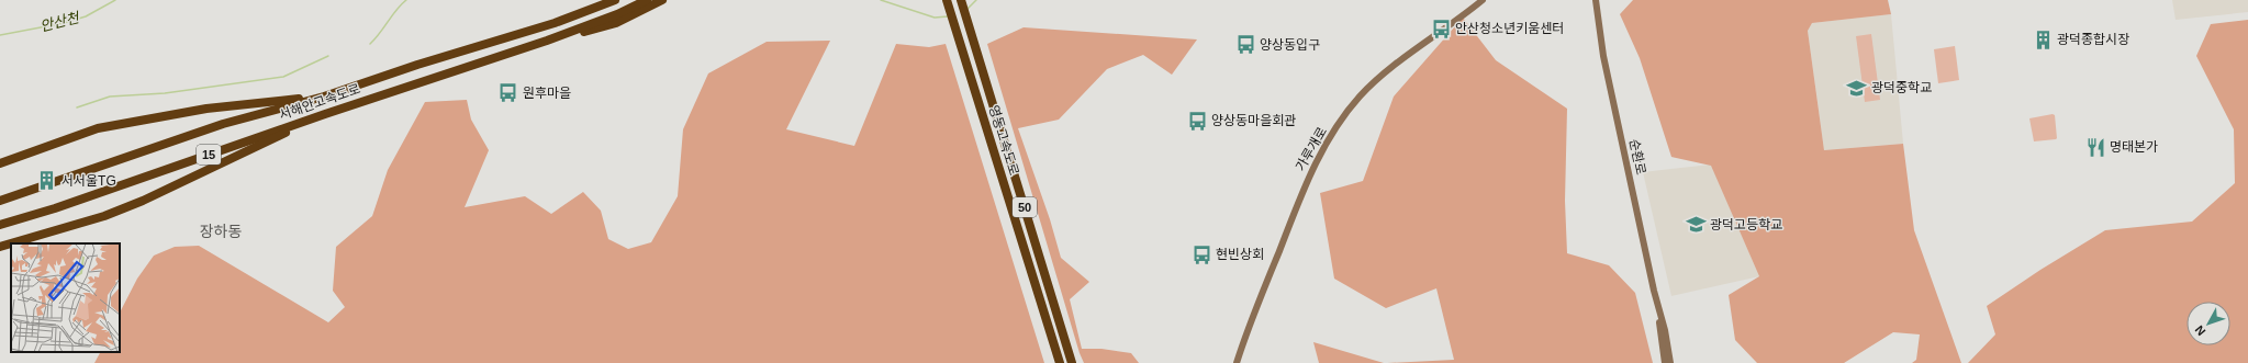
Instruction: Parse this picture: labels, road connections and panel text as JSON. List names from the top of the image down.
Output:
{
  "streets": {
    "highway": [
      "서해안고속도로",
      "영동고속도로",
      "15",
      "50"
    ],
    "main road": ["가루개로", "순환로"]
  },
  "crossings": [
    ["서해안고속도로", "15"]
  ],
  "districts": ["장하동"],
  "water": ["안산천"],
  "places": {
    "bus stop": [
      "안산청소년키움센터",
      "양상동입구",
      "원후마을",
      "양상동마을회관",
      "현빈상회"
    ],
    "building": ["광덕종합시장", "서서울TG"],
    "school or university": ["광덕중학교", "광덕고등학교"],
    "restaurant": ["명태본가"]
  },
  "north": "bottom left"
}
